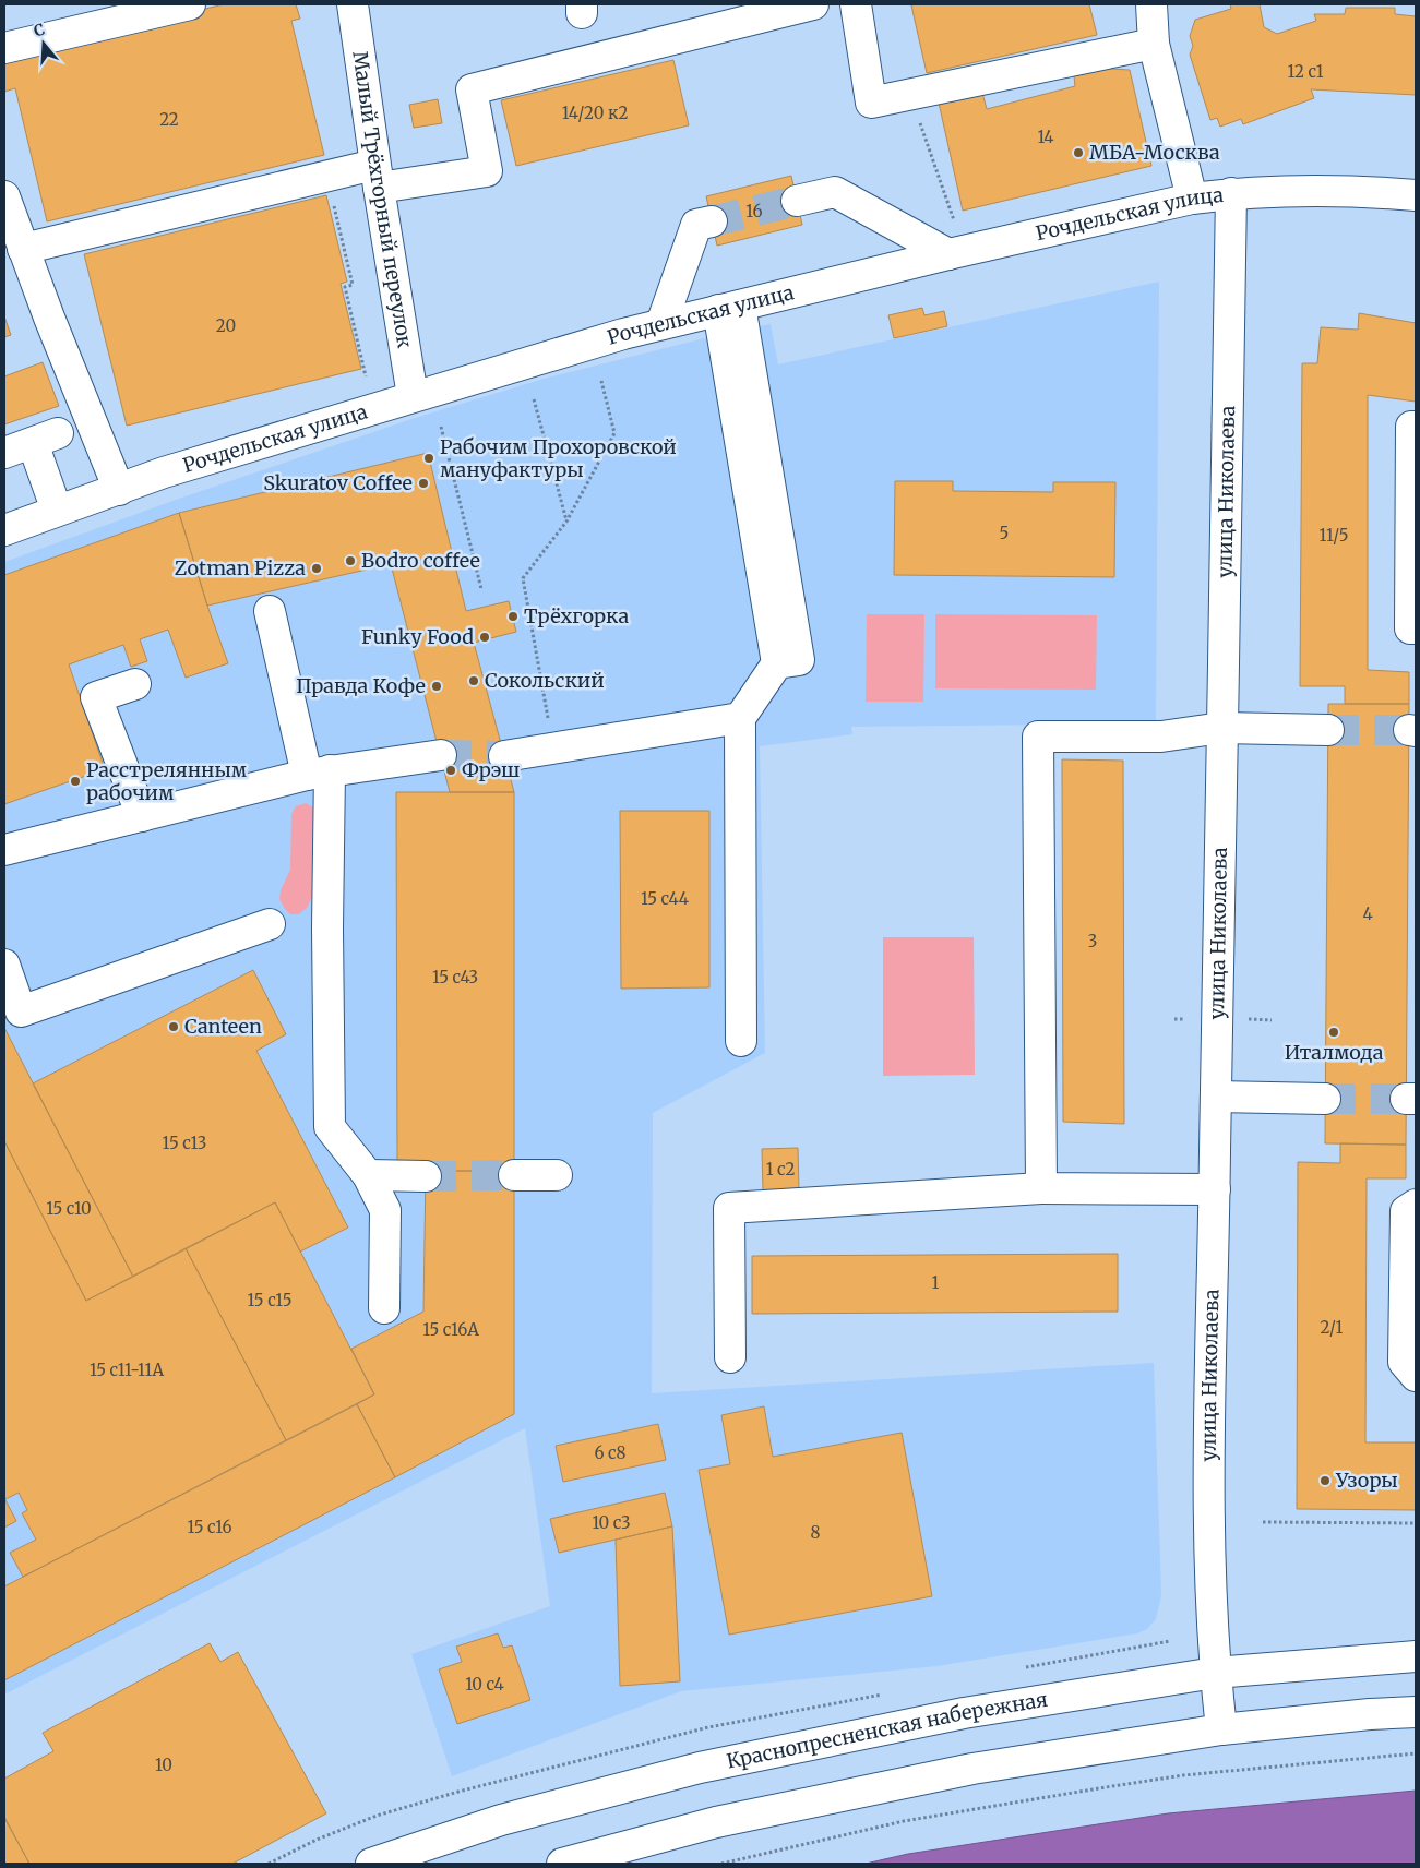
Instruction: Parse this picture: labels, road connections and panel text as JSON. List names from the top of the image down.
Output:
{
  "streets": {
    "street": [
      "Малый Трёхгорный переулок",
      "Рочдельская улица",
      "улица Николаева",
      "Краснопресненская набережная"
    ]
  },
  "crossings": [
    ["Малый Трёхгорный переулок", "Рочдельская улица"],
    ["Рочдельская улица", "улица Николаева"],
    ["улица Николаева", "Краснопресненская набережная"]
  ],
  "places": [
    "МБА-Москва",
    "Рабочим Прохоровской мануфактуры",
    "Skuratov Coffee",
    "Bodro coffee",
    "Zotman Pizza",
    "Трёхгорка",
    "Funky Food",
    "Сокольский",
    "Правда Кофе",
    "Фрэш",
    "Расстрелянным рабочим",
    "Canteen",
    "Италмода",
    "Узоры"
  ],
  "house_numbers": [
    "12 с1",
    "14/20 к2",
    "22",
    "14",
    "16",
    "20",
    "5",
    "11/5",
    "15 с44",
    "4",
    "3",
    "15 с43",
    "15 с13",
    "1 с2",
    "15 с10",
    "1",
    "15 с15",
    "2/1",
    "15 с16А",
    "15 с11-11А",
    "6 с8",
    "10 с3",
    "15 с16",
    "8",
    "10 с4",
    "10"
  ],
  "north": "top"
}
